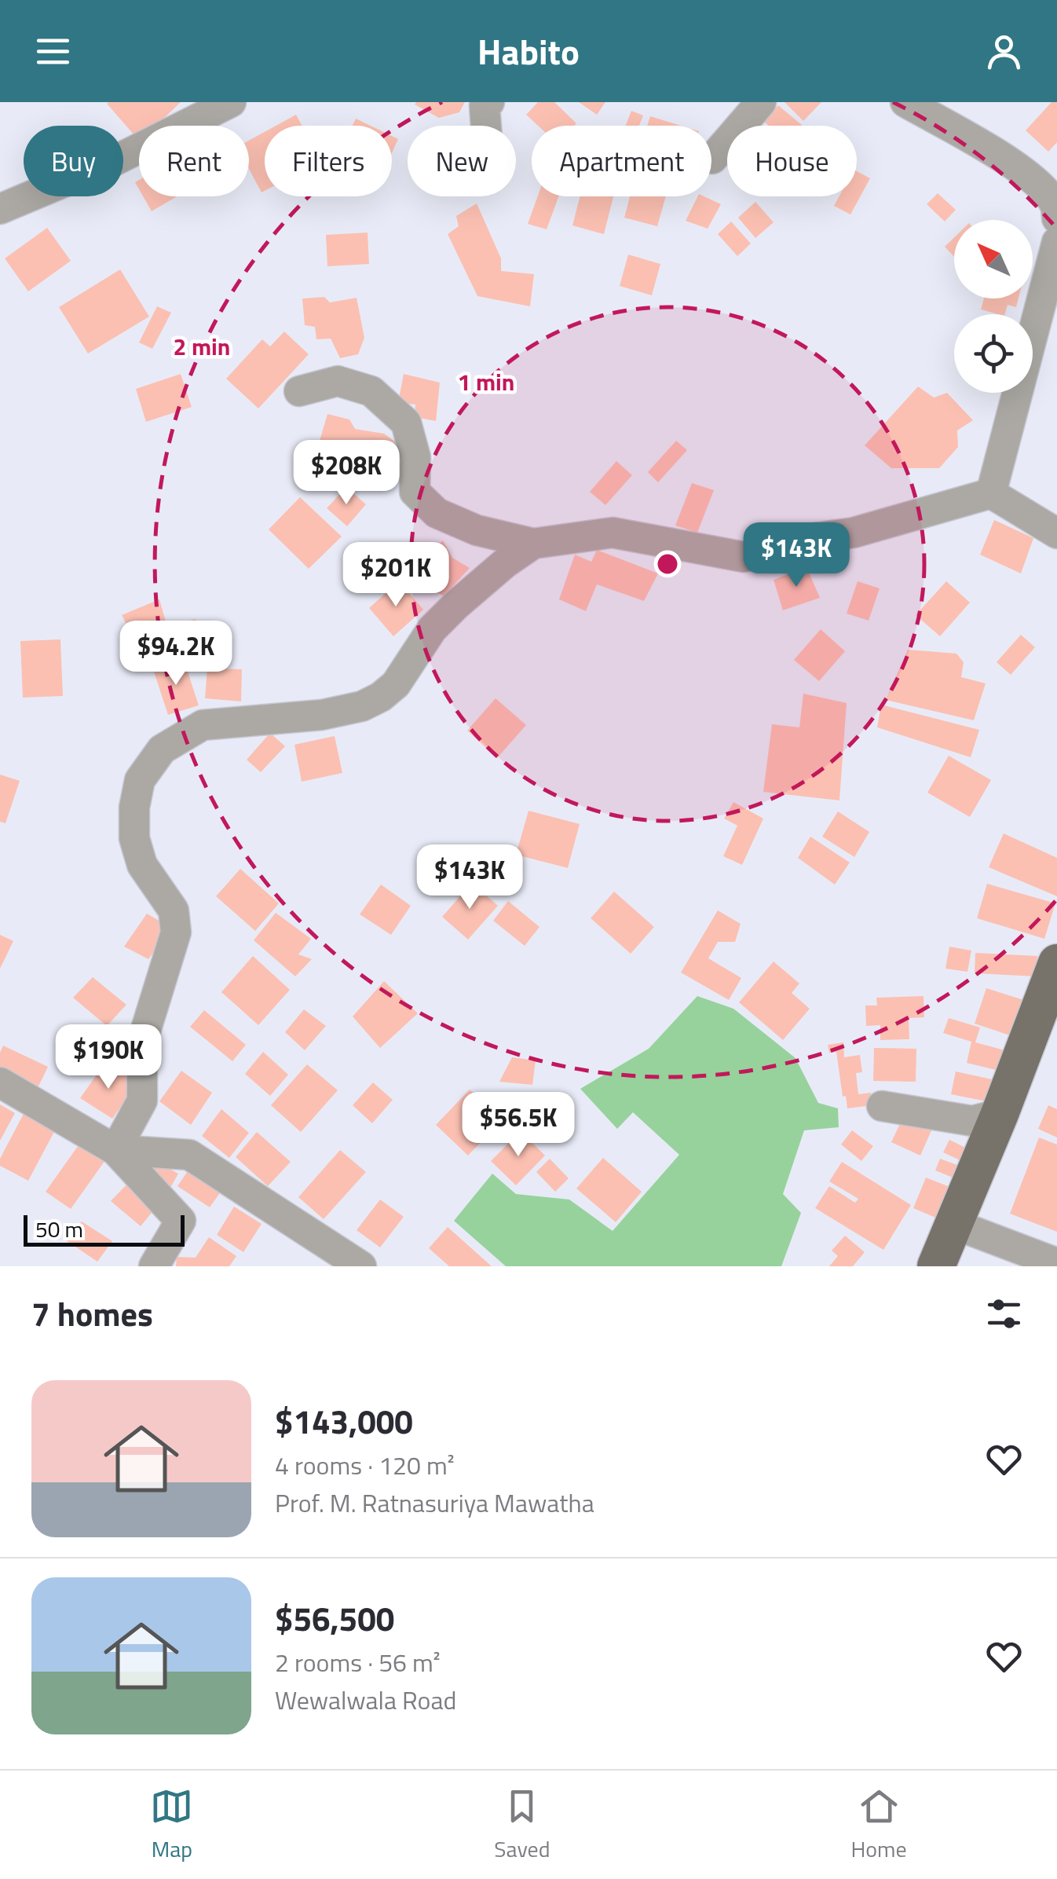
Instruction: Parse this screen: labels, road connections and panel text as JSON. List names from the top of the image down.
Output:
{
  "scale_bar": "50 m",
  "north": "top left",
  "page": {
    "header": "Habito",
    "chip": [
      "Buy",
      "Rent",
      "Filters",
      "New",
      "Apartment",
      "House"
    ],
    "price": [
      "$208K",
      "$143K",
      "$201K",
      "$94.2K",
      "$143K",
      "$190K",
      "$56.5K"
    ],
    "scale": "50 m",
    "heading": "7 homes",
    "list": [
      {
        "name": "$143,000",
        "note": "4 rooms · 120 m² · Prof. M. Ratnasuriya Mawatha"
      },
      {
        "name": "$56,500",
        "note": "2 rooms · 56 m² · Wewalwala Road"
      }
    ],
    "tabs": ["Map", "Saved", "Home"]
  },
  "rings": ["2 min", "1 min"]
}
